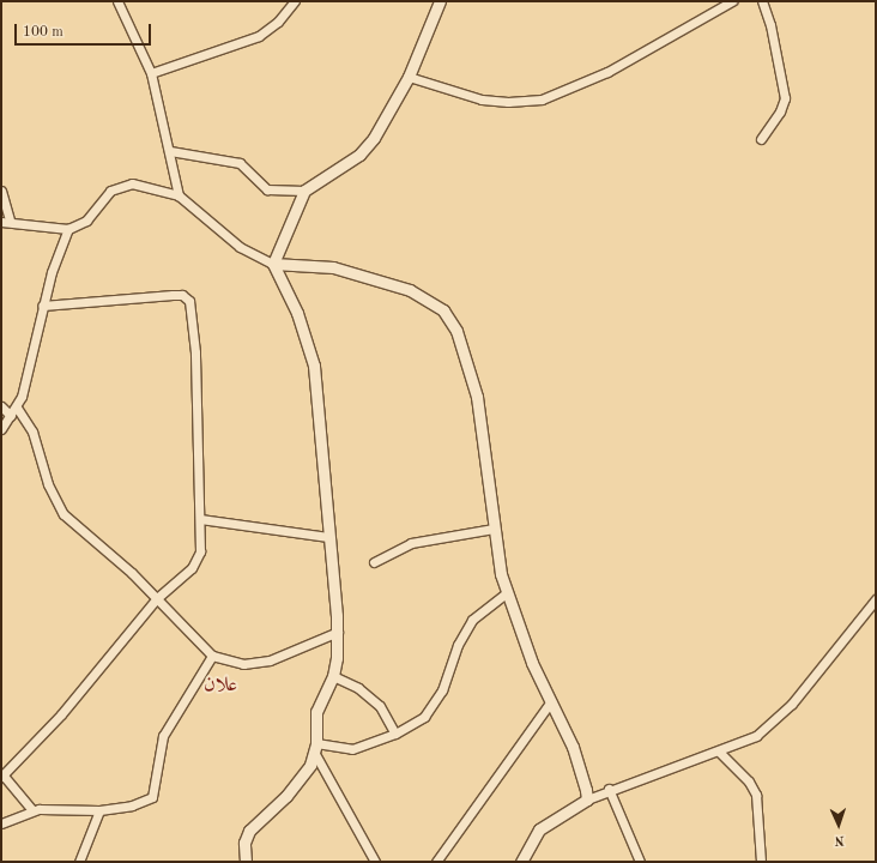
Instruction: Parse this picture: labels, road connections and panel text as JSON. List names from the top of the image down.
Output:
{
  "districts": ["علان"],
  "scale_bar": "100 m",
  "north": "bottom"
}
